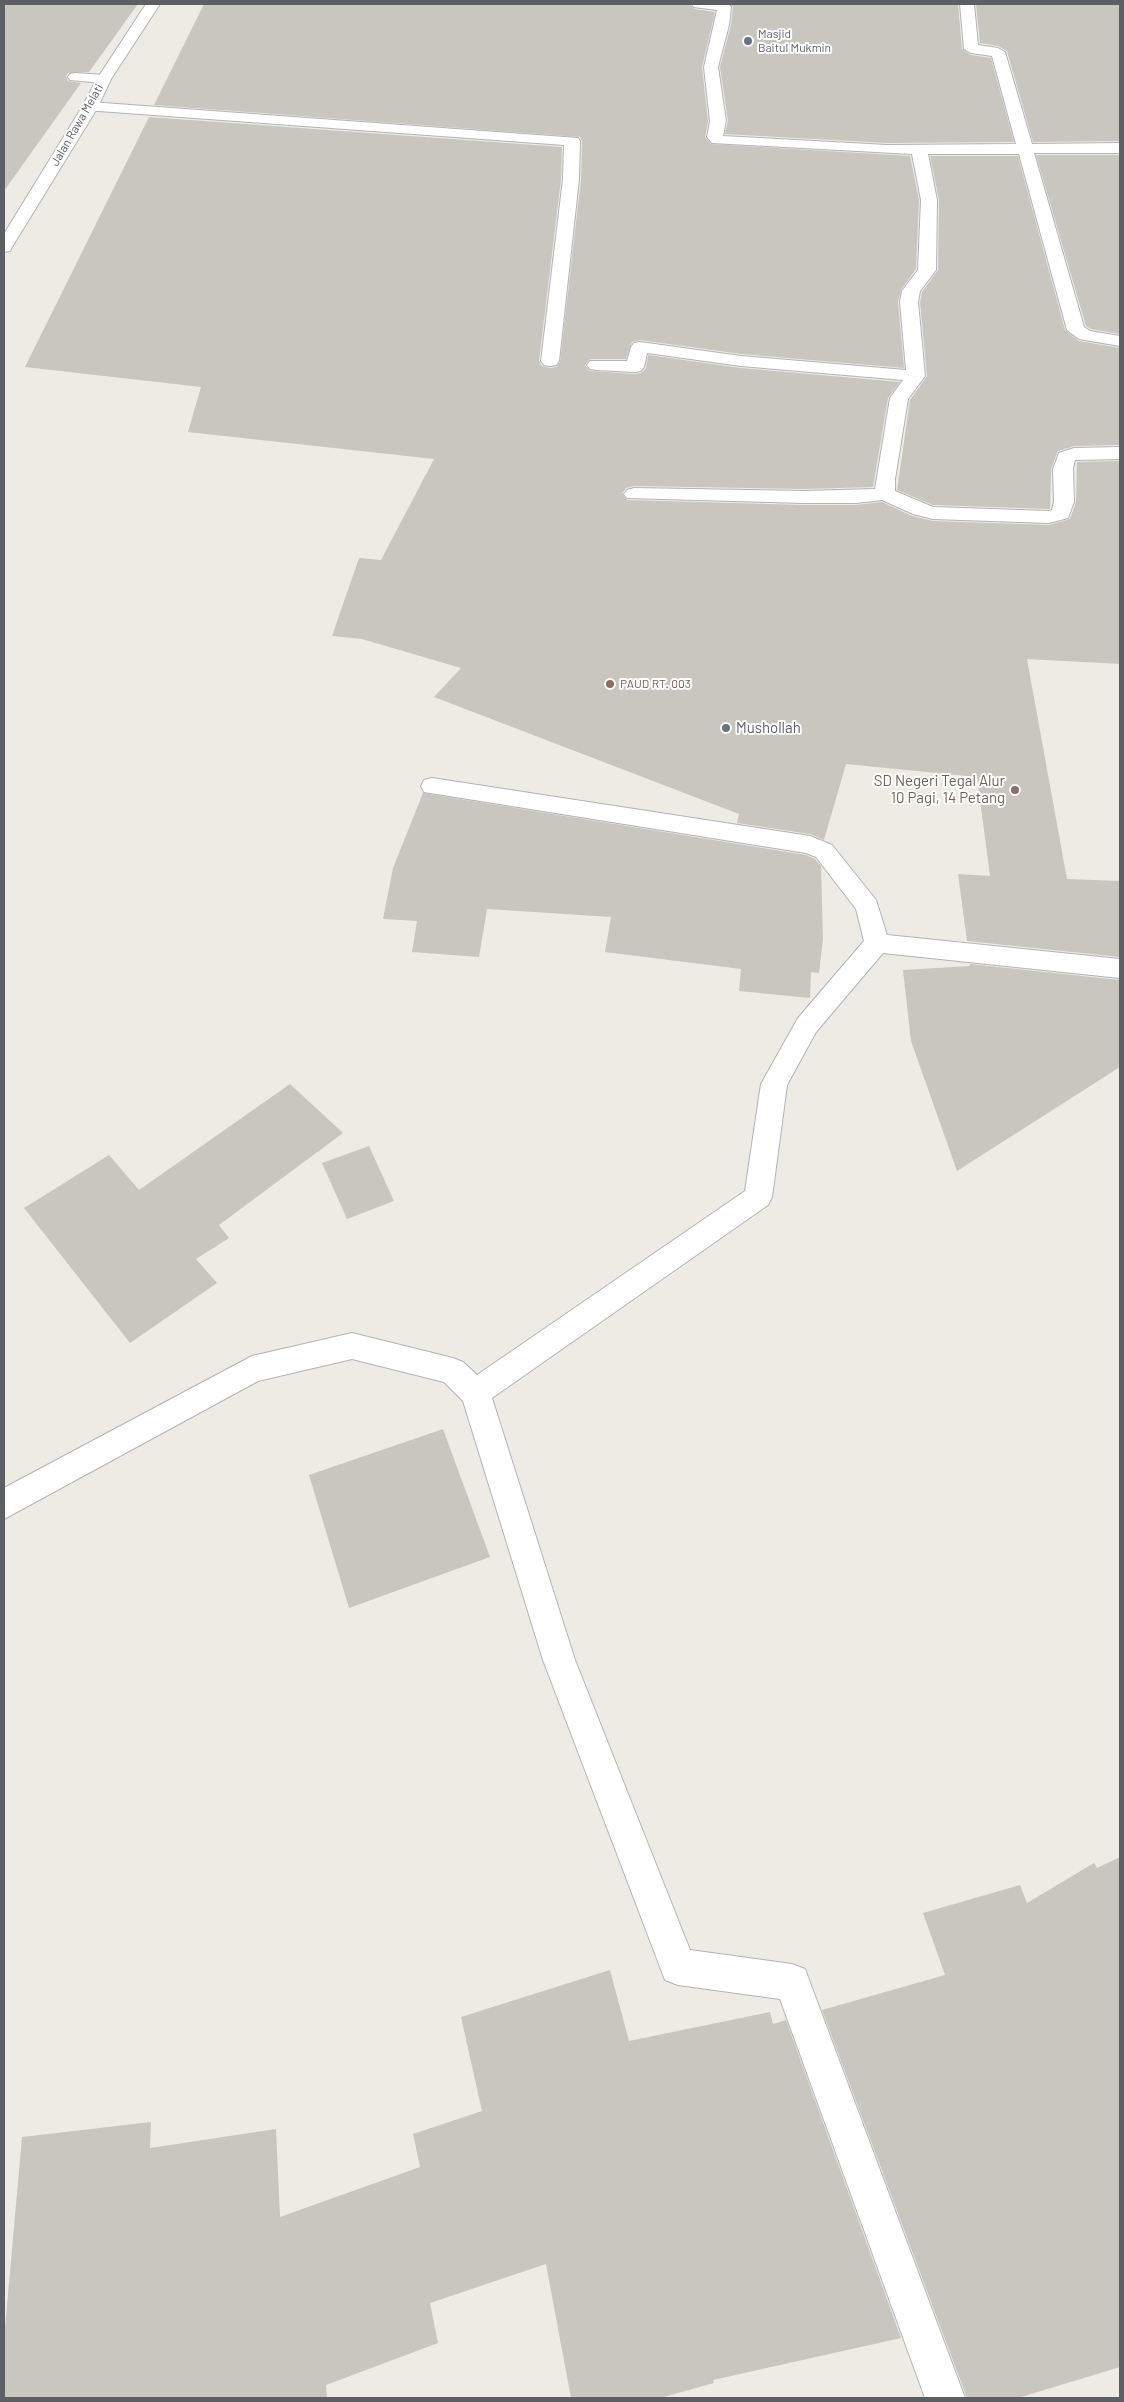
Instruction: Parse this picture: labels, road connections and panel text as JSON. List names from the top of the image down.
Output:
{
  "streets": {
    "street": ["Jalan Rawa Melati"]
  },
  "places": [
    "Masjid Baitul Mukmin",
    "PAUD RT. 003",
    "Mushollah",
    "SD Negeri Tegal Alur 10 Pagi, 14 Petang"
  ]
}
